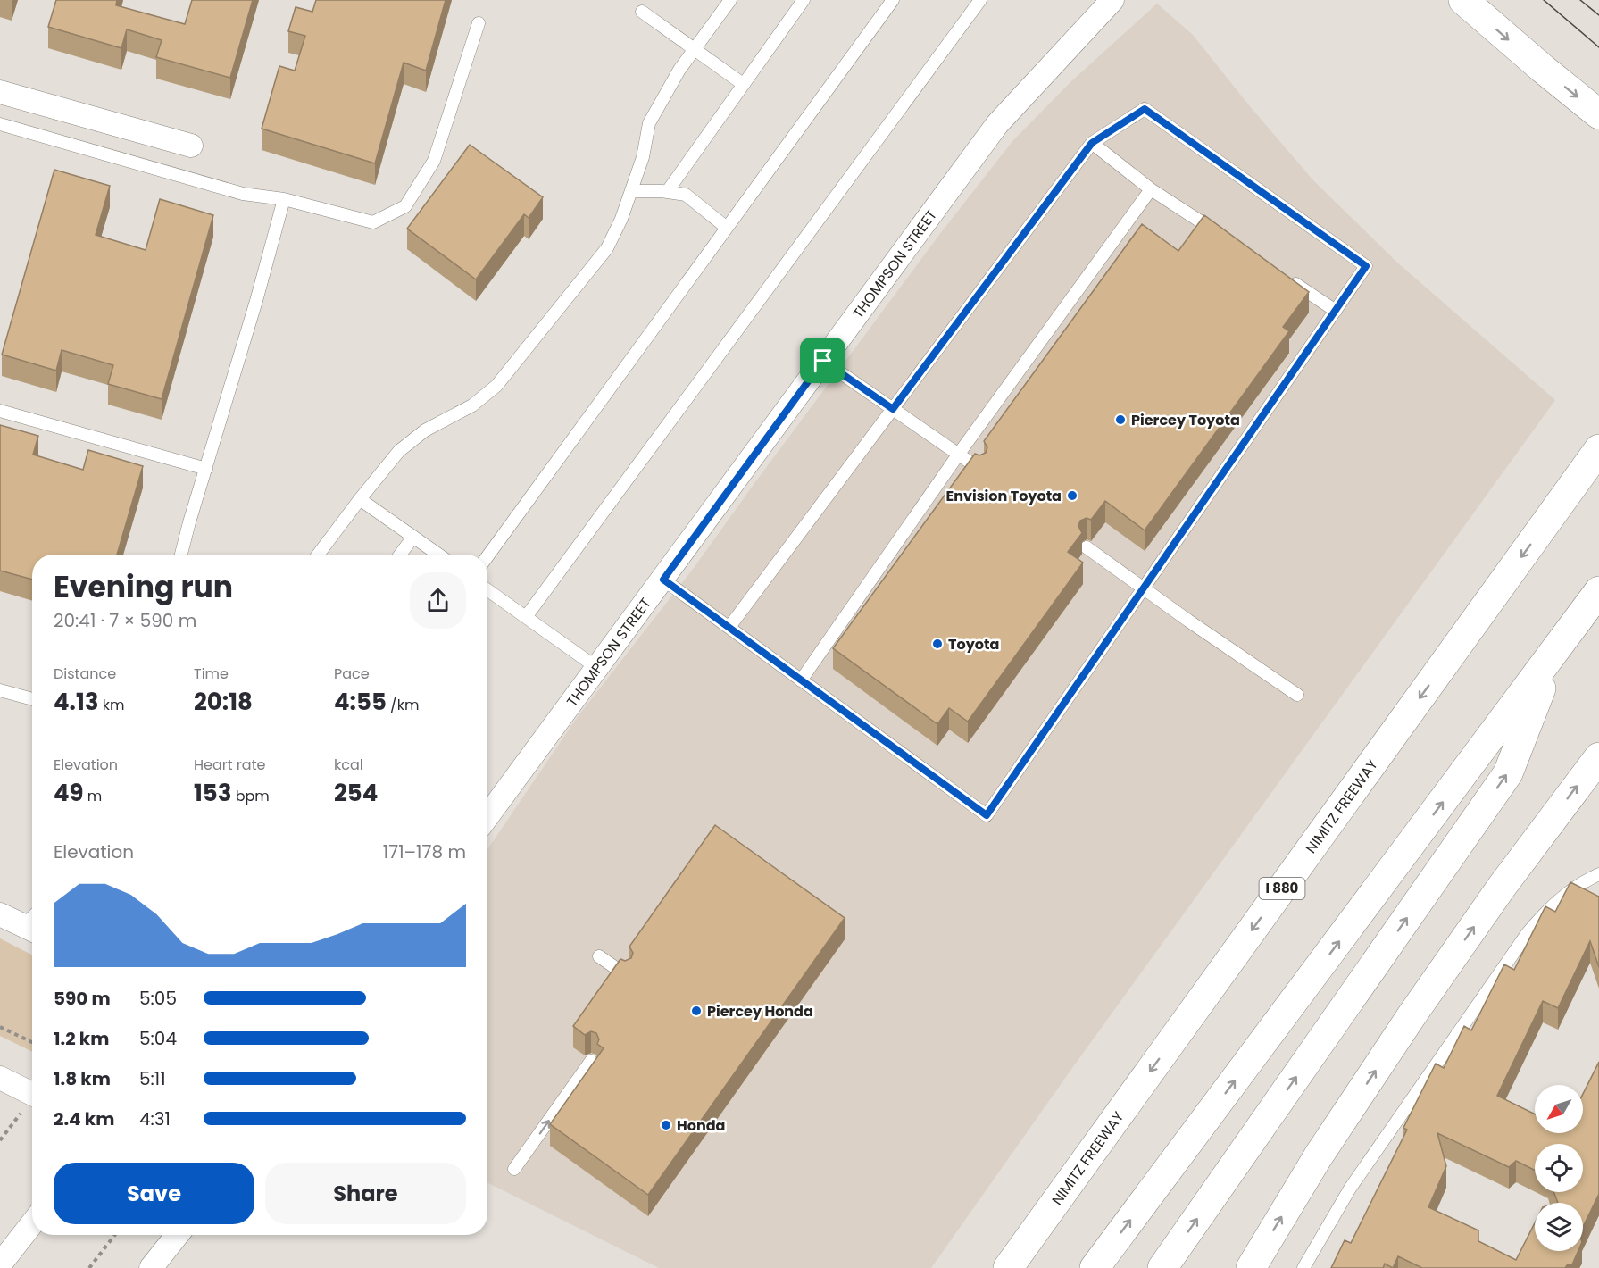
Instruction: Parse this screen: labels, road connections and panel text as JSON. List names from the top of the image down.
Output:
{
  "streets": {
    "main road": ["NIMITZ FREEWAY", "I 880"],
    "street": ["THOMPSON STREET"]
  },
  "places": [
    "Piercey Toyota",
    "Envision Toyota",
    "Toyota",
    "Piercey Honda",
    "Honda"
  ],
  "north": "bottom left",
  "page": {
    "heading": ["Evening run", "20:41 · 7 × 590 m"],
    "stats": [
      ["Distance", "4.13 km"],
      ["Time", "20:18"],
      ["Pace", "4:55 /km"],
      ["Elevation", "49 m"],
      ["Heart rate", "153 bpm"],
      ["kcal", "254"]
    ],
    "chart": ["Elevation", "171–178 m"],
    "list": [
      {
        "name": "590 m",
        "note": "5:05"
      },
      {
        "name": "1.2 km",
        "note": "5:04"
      },
      {
        "name": "1.8 km",
        "note": "5:11"
      },
      {
        "name": "2.4 km",
        "note": "4:31"
      }
    ],
    "buttons": ["Save", "Share"]
  }
}
